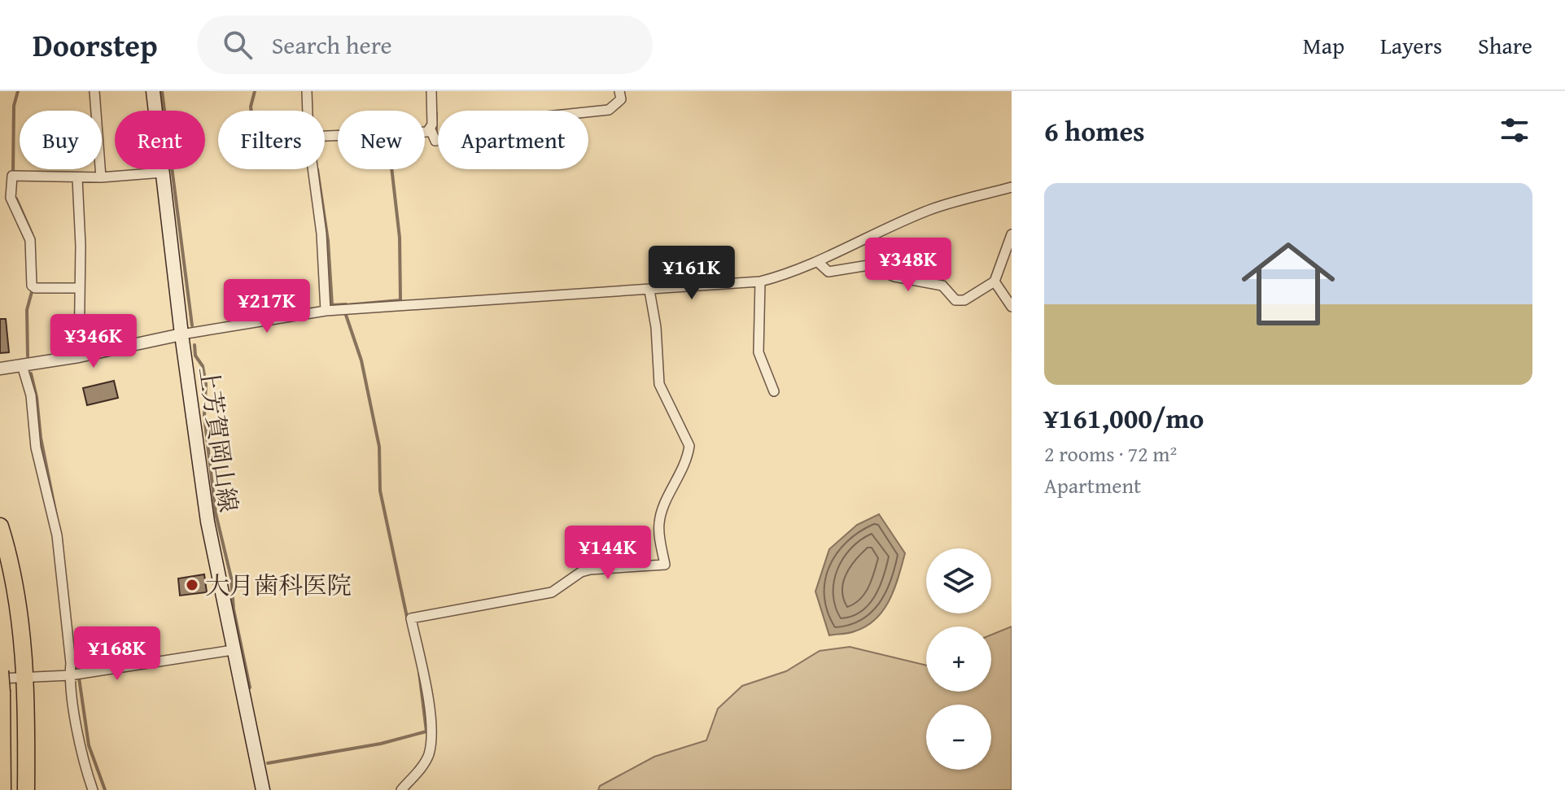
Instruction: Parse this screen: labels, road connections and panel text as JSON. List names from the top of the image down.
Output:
{
  "streets": {
    "main road": ["上芳賀岡山線"]
  },
  "places": ["大月歯科医院"],
  "page": {
    "header": "Doorstep",
    "search": "Search here",
    "nav": ["Map", "Layers", "Share"],
    "heading": "6 homes",
    "chip": [
      "Buy",
      "Rent",
      "Filters",
      "New",
      "Apartment"
    ],
    "list": [
      {
        "name": "¥161,000/mo",
        "note": "2 rooms · 72 m² · Apartment"
      }
    ],
    "price": [
      "¥348K",
      "¥161K",
      "¥217K",
      "¥346K",
      "¥144K",
      "¥168K"
    ],
    "map_buttons": ["+", "−"]
  }
}
